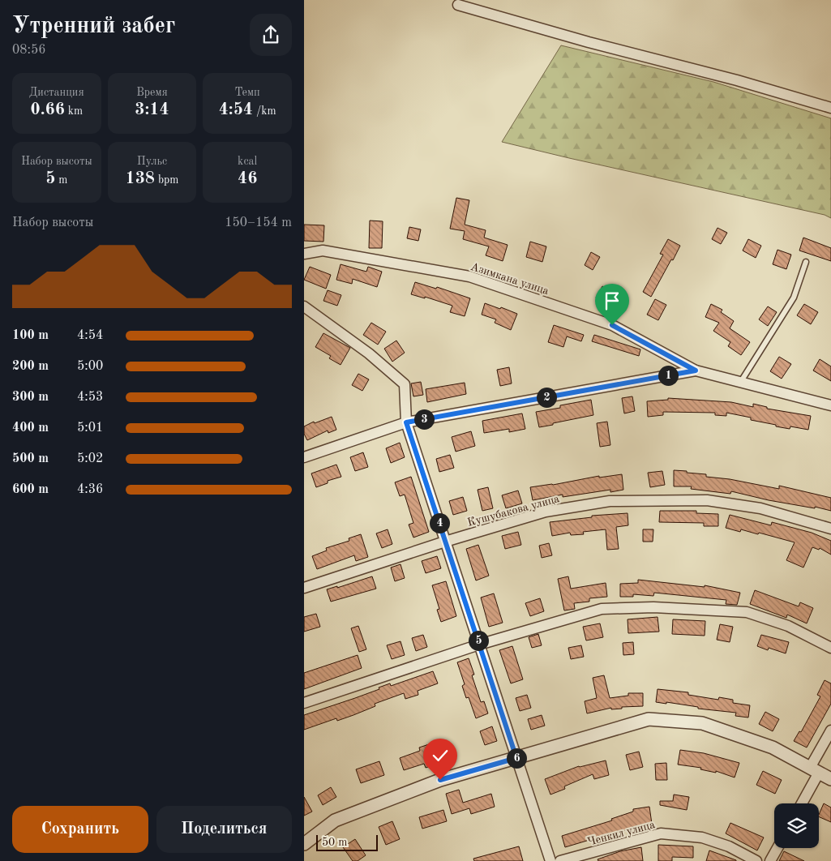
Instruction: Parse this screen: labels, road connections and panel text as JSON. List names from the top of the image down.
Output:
{
  "streets": {
    "street": ["Азимкана улица", "Кушубакова улица", "Ченкил улица"]
  },
  "scale_bar": "50 m",
  "page": {
    "heading": ["Утренний забег", "08:56"],
    "stats": [
      ["Дистанция", "0.66 km"],
      ["Время", "3:14"],
      ["Темп", "4:54 /km"],
      ["Набор высоты", "5 m"],
      ["Пульс", "138 bpm"],
      ["kcal", "46"]
    ],
    "chart": ["Набор высоты", "150–154 m"],
    "list": [
      {
        "name": "100 m",
        "note": "4:54"
      },
      {
        "name": "200 m",
        "note": "5:00"
      },
      {
        "name": "300 m",
        "note": "4:53"
      },
      {
        "name": "400 m",
        "note": "5:01"
      },
      {
        "name": "500 m",
        "note": "5:02"
      },
      {
        "name": "600 m",
        "note": "4:36"
      }
    ],
    "pins": [
      "1",
      "2",
      "3",
      "4",
      "5",
      "6"
    ],
    "buttons": ["Сохранить", "Поделиться"],
    "scale": "50 m"
  }
}
